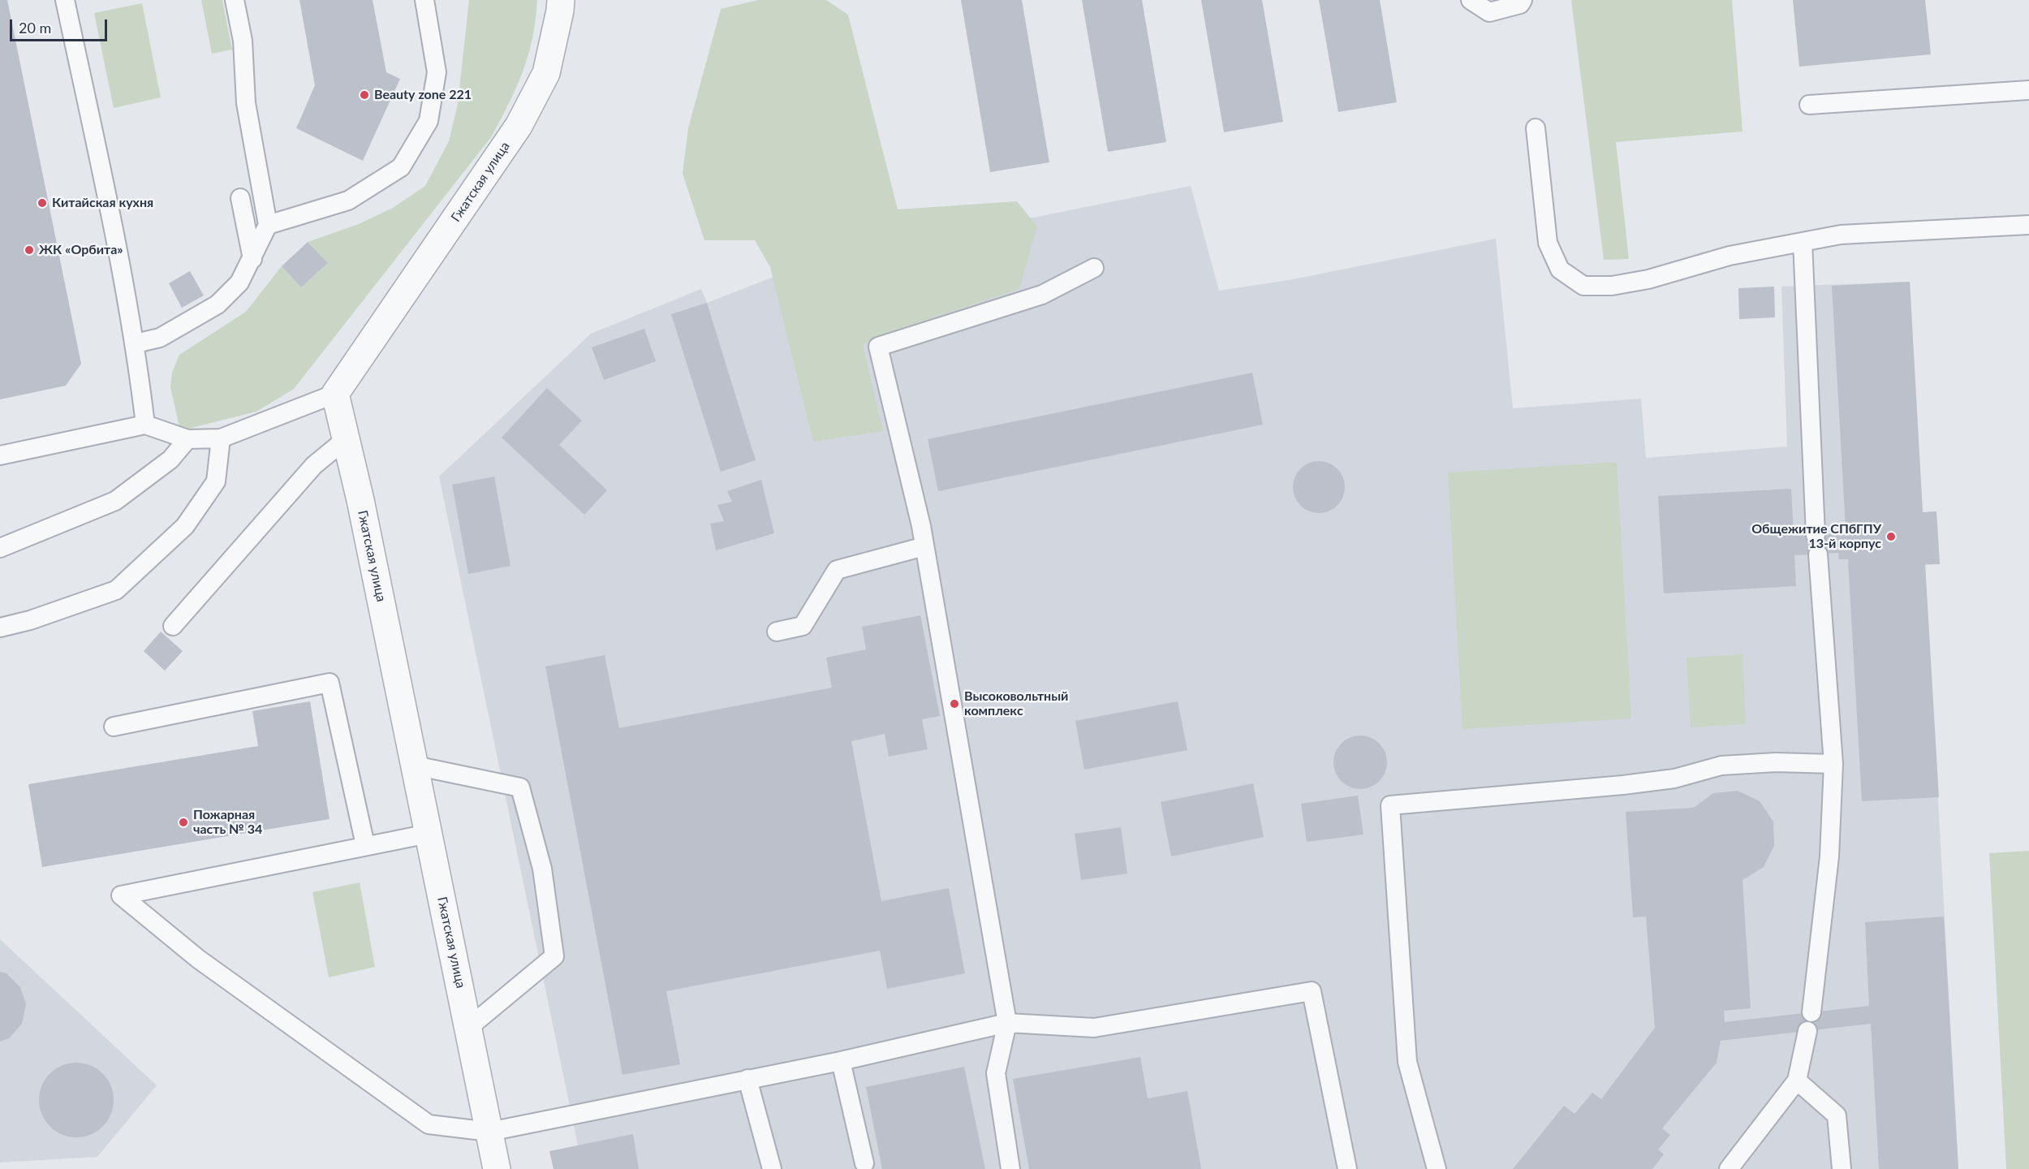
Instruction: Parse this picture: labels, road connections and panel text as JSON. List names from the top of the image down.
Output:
{
  "streets": {
    "street": ["Гжатская улица"]
  },
  "places": [
    "Beauty zone 221",
    "Китайская кухня",
    "ЖК «Орбита»",
    "Общежитие СПбГПУ 13-й корпус",
    "Высоковольтный комплекc",
    "Пожарная часть № 34"
  ],
  "scale_bar": "20 m"
}
